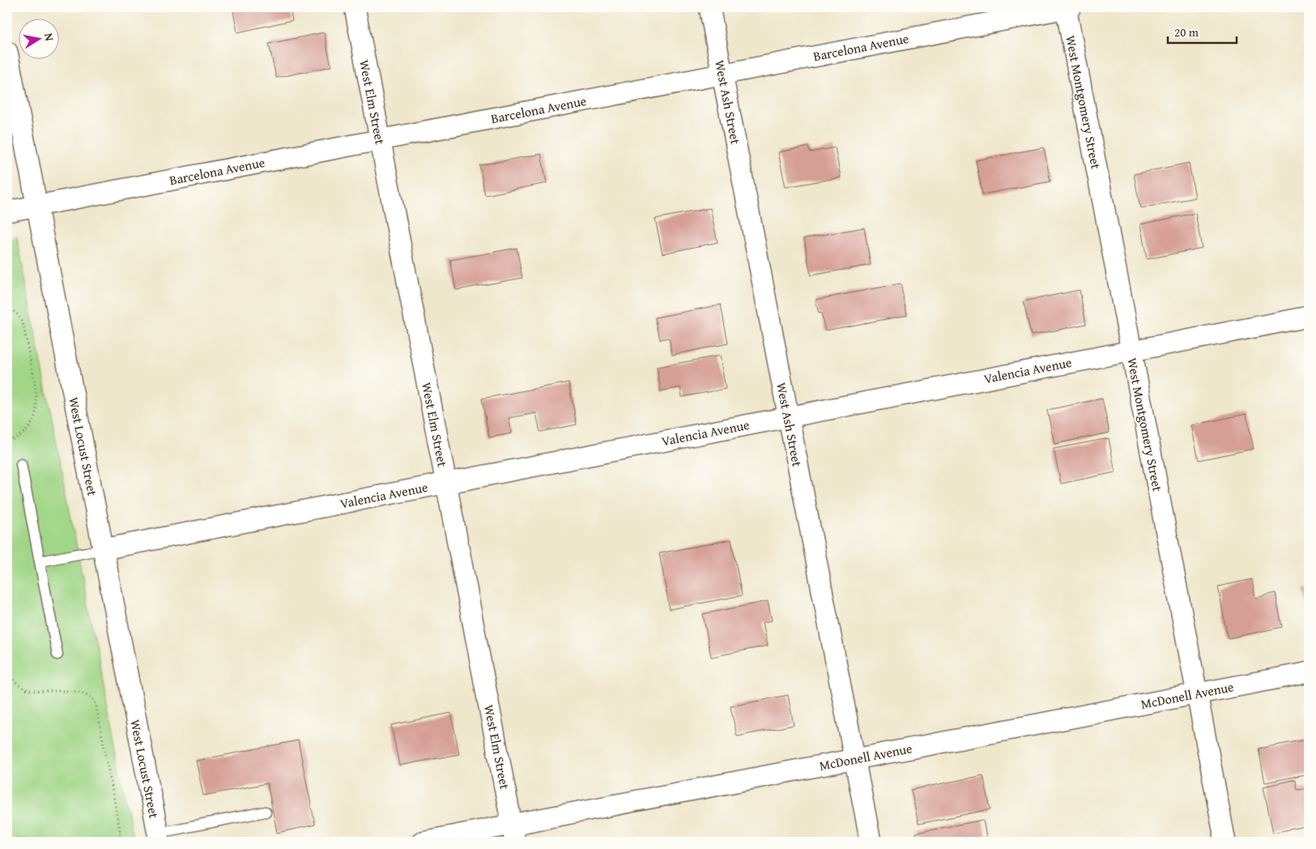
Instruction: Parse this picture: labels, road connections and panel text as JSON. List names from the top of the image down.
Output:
{
  "streets": {
    "street": [
      "Barcelona Avenue",
      "West Elm Street",
      "West Ash Street",
      "West Montgomery Street",
      "Valencia Avenue",
      "West Locust Street",
      "McDonell Avenue"
    ]
  },
  "crossings": [
    ["Barcelona Avenue", "West Elm Street"],
    ["Barcelona Avenue", "West Ash Street"],
    ["Barcelona Avenue", "West Montgomery Street"],
    ["Barcelona Avenue", "West Locust Street"],
    ["West Elm Street", "Valencia Avenue"],
    ["West Elm Street", "McDonell Avenue"],
    ["West Ash Street", "Valencia Avenue"],
    ["West Ash Street", "McDonell Avenue"],
    ["West Montgomery Street", "Valencia Avenue"],
    ["West Montgomery Street", "McDonell Avenue"],
    ["Valencia Avenue", "West Locust Street"]
  ],
  "scale_bar": "20 m",
  "north": "right"
}
